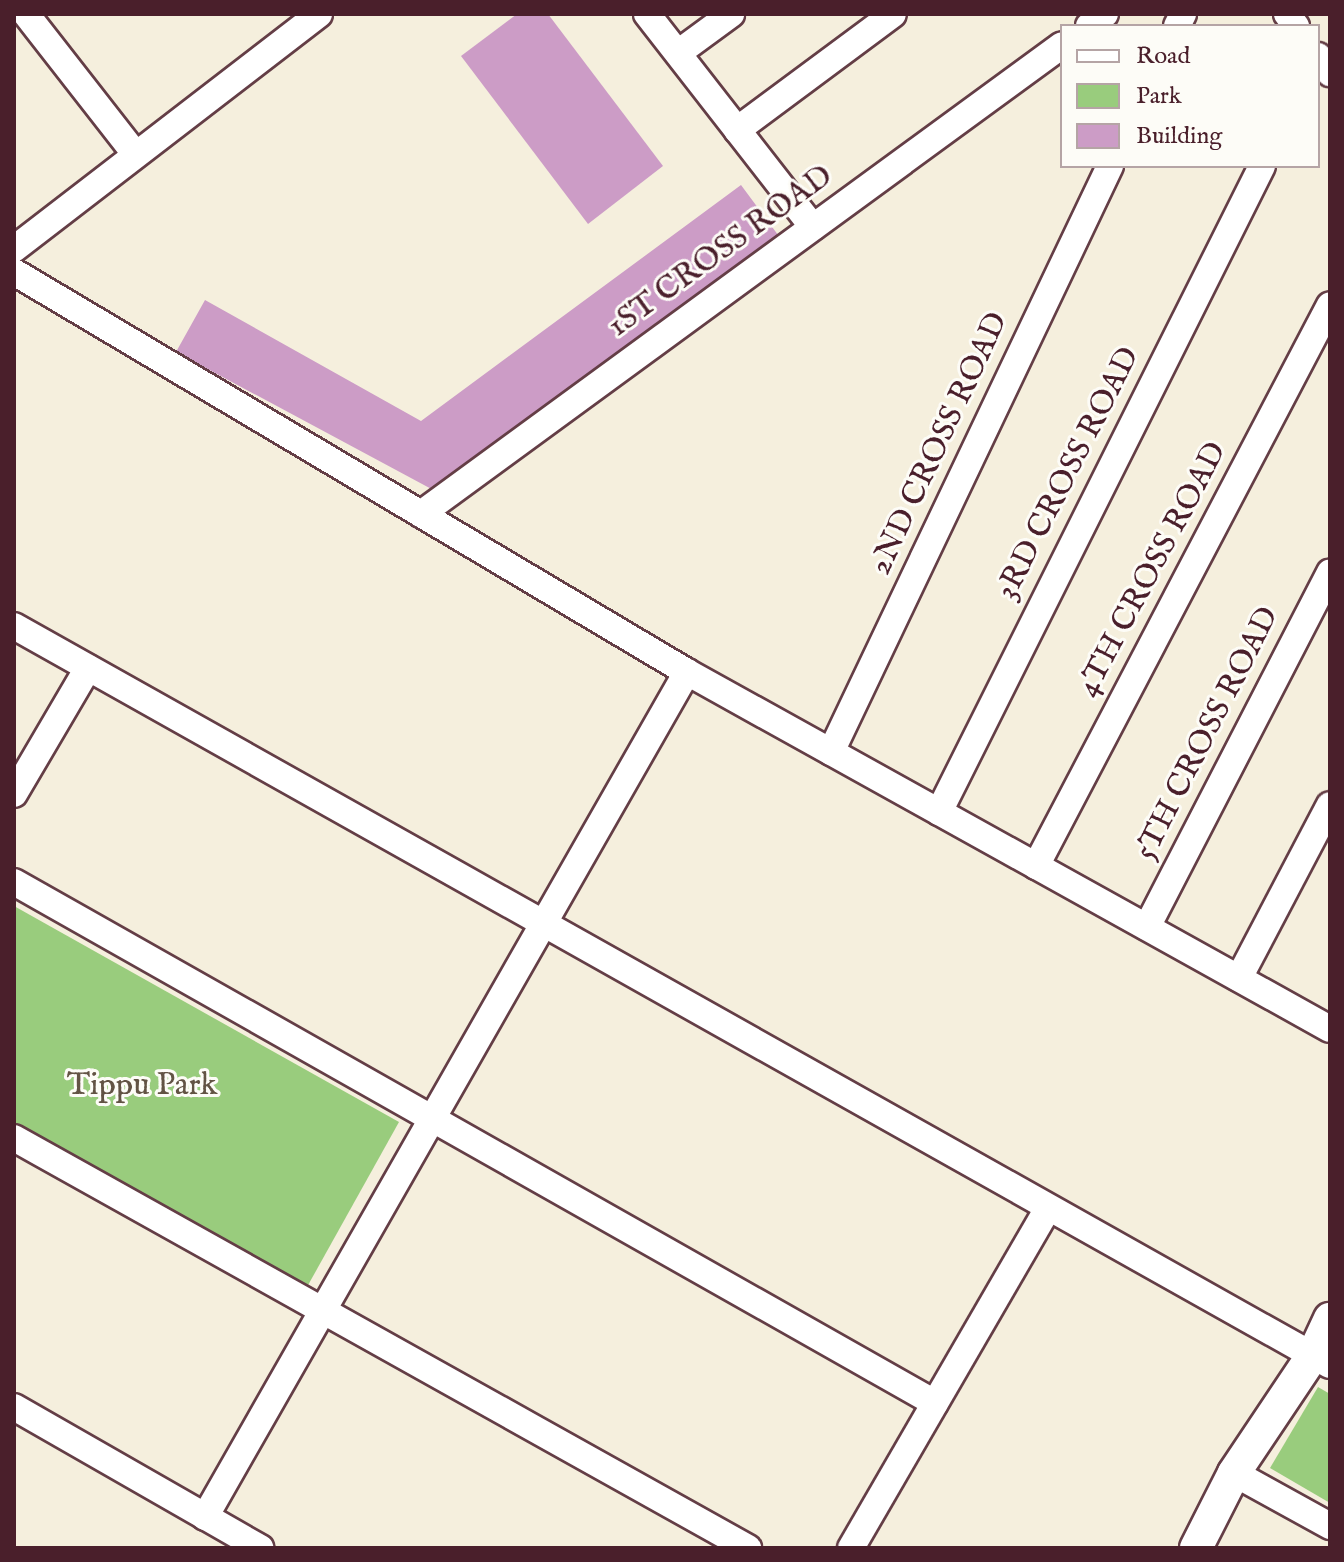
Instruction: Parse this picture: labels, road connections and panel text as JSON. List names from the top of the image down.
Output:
{
  "streets": {
    "street": [
      "1ST CROSS ROAD",
      "2ND CROSS ROAD",
      "3RD CROSS ROAD",
      "4TH CROSS ROAD",
      "5TH CROSS ROAD"
    ]
  },
  "parks": ["Tippu Park"],
  "legend": ["Road", "Park", "Building"]
}
